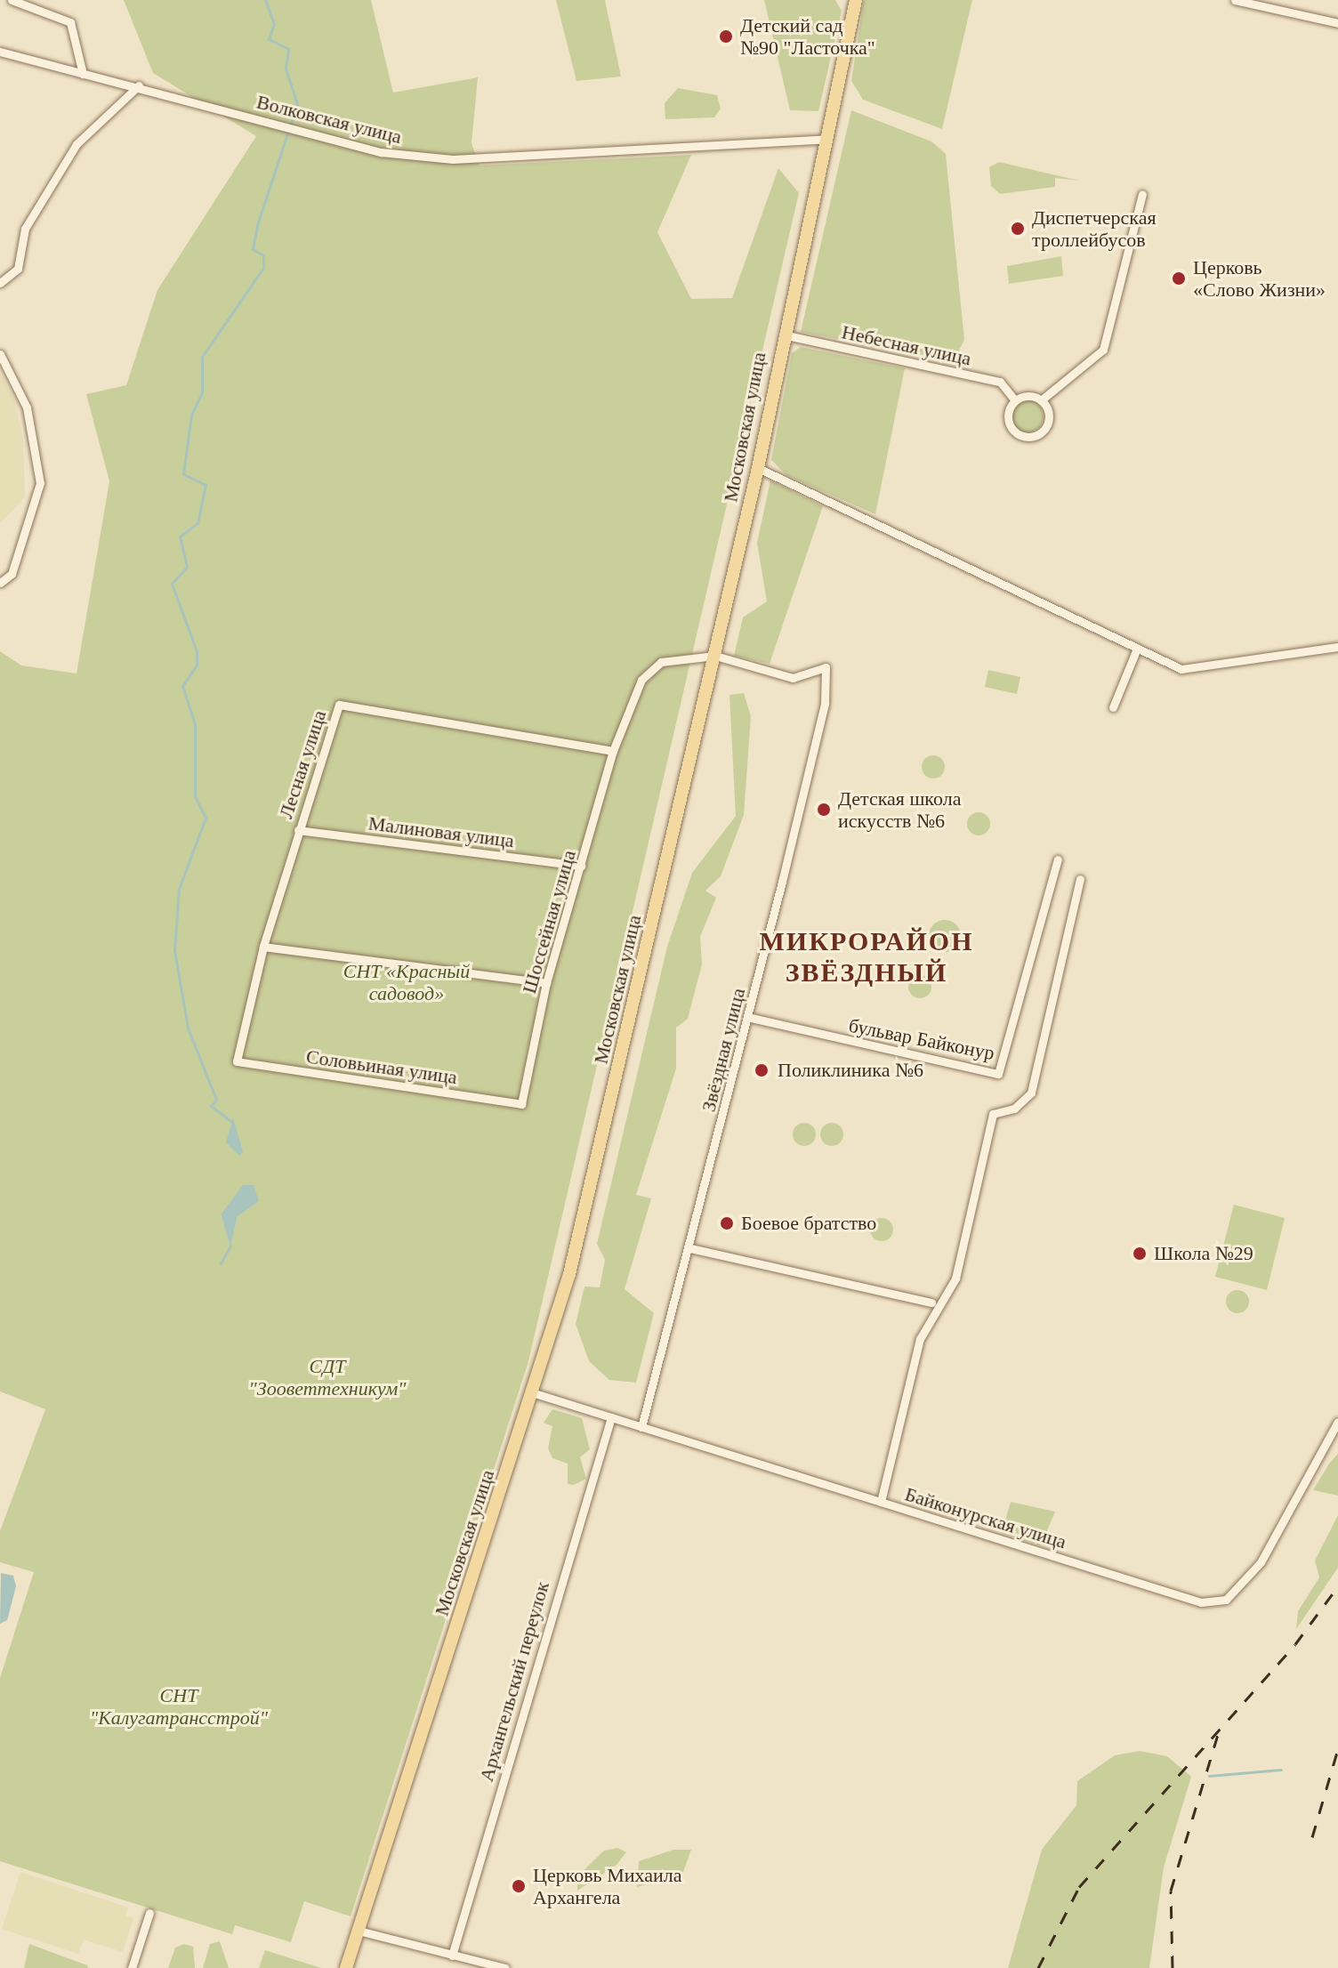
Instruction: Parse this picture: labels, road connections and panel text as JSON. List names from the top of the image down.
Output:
{
  "streets": {
    "main road": ["Московская улица"],
    "street": [
      "Волковская улица",
      "Небесная улица",
      "Лесная улица",
      "Малиновая улица",
      "Шоссейная улица",
      "бульвар Байконур",
      "Звёздная улица",
      "Соловьиная улица",
      "Байконурская улица",
      "Архангельский переулок"
    ]
  },
  "crossings": [
    ["Волковская улица", "Московская улица"],
    ["Небесная улица", "Московская улица"],
    ["Московская улица", "Шоссейная улица"],
    ["Московская улица", "Звёздная улица"],
    ["Московская улица", "Байконурская улица"],
    ["Лесная улица", "Малиновая улица"],
    ["Лесная улица", "Шоссейная улица"],
    ["Лесная улица", "Соловьиная улица"],
    ["Малиновая улица", "Шоссейная улица"],
    ["Шоссейная улица", "Звёздная улица"],
    ["Шоссейная улица", "Соловьиная улица"],
    ["бульвар Байконур", "Звёздная улица"],
    ["Звёздная улица", "Байконурская улица"],
    ["Байконурская улица", "Архангельский переулок"]
  ],
  "districts": ["МИКРОРАЙОН ЗВЁЗДНЫЙ"],
  "parks": ["СНТ «Красный садовод»", "СДТ \"Зооветтехникум\"", "СНТ \"Калугатрансстрой\""],
  "places": [
    "Детский сад №90 \"Ласточка\"",
    "Диспетчерская троллейбусов",
    "Церковь «Слово Жизни»",
    "Детская школа искусств №6",
    "Поликлиника №6",
    "Боевое братство",
    "Школа №29",
    "Церковь Михаила Архангела"
  ]
}
